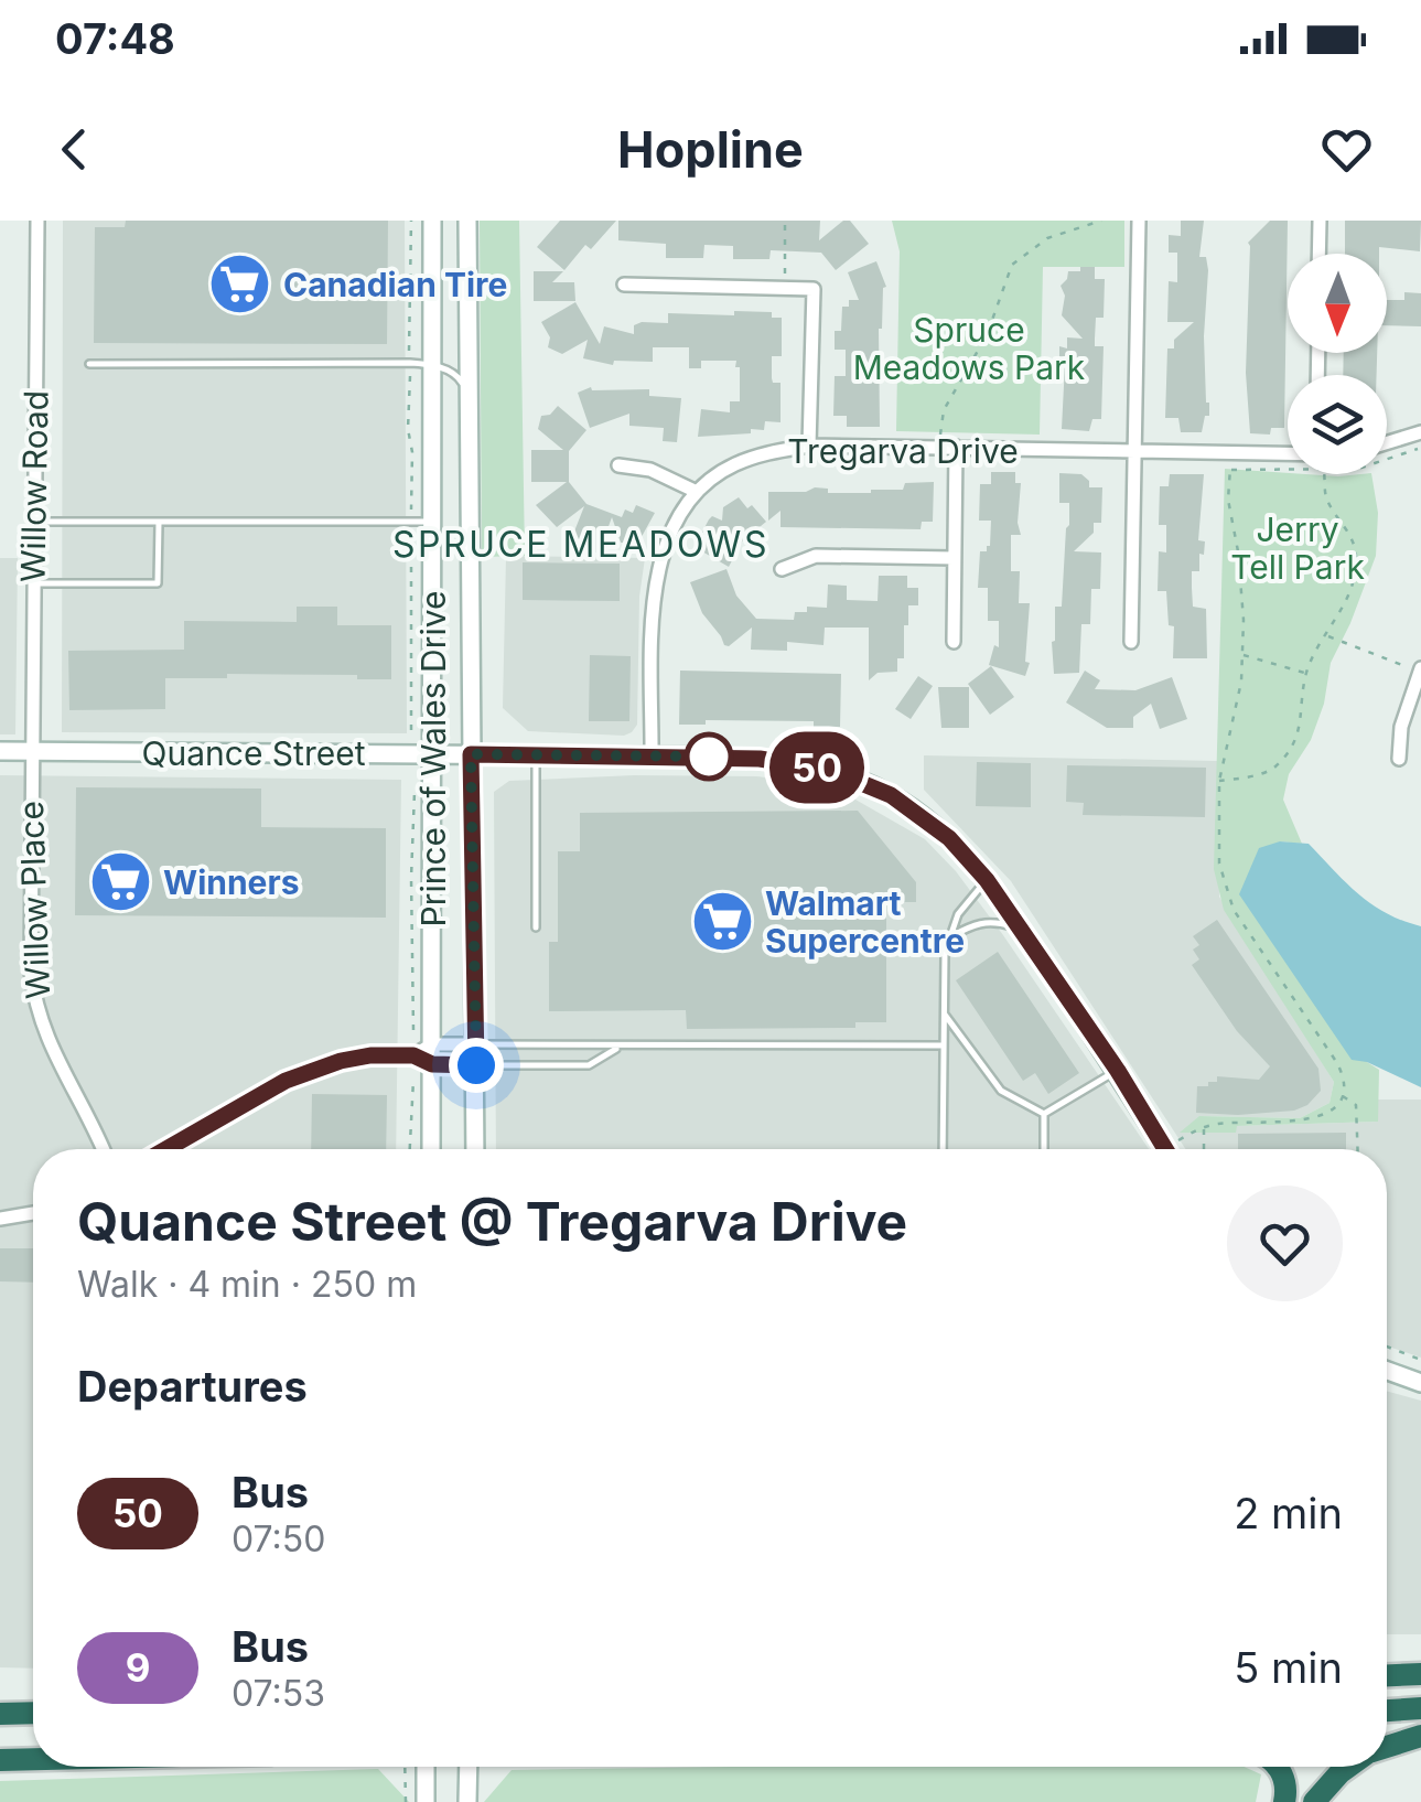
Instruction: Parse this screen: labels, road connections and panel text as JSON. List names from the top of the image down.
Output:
{
  "streets": {
    "main road": ["Quance Street", "Prince of Wales Drive"],
    "street": ["Tregarva Drive", "Willow Road", "Willow Place"]
  },
  "crossings": [
    ["Tregarva Drive", "Quance Street"],
    ["Willow Road", "Quance Street"],
    ["Willow Road", "Willow Place"],
    ["Quance Street", "Prince of Wales Drive"],
    ["Quance Street", "Willow Place"]
  ],
  "districts": ["SPRUCE MEADOWS"],
  "parks": ["Spruce Meadows Park", "Jerry Tell Park"],
  "places": {
    "supermarket": ["Canadian Tire", "Winners", "Walmart Supercentre"]
  },
  "lines": ["bus line 50"],
  "north": "bottom",
  "page": {
    "status": "07:48",
    "header": "Hopline",
    "on_map": "50",
    "heading": [
      ["Quance Street @ Tregarva Drive", "Walk · 4 min · 250 m"],
      "Departures"
    ],
    "list": [
      {
        "mark": "50",
        "name": "Bus",
        "note": "07:50",
        "value": "2 min"
      },
      {
        "mark": "9",
        "name": "Bus",
        "note": "07:53",
        "value": "5 min"
      }
    ]
  }
}
